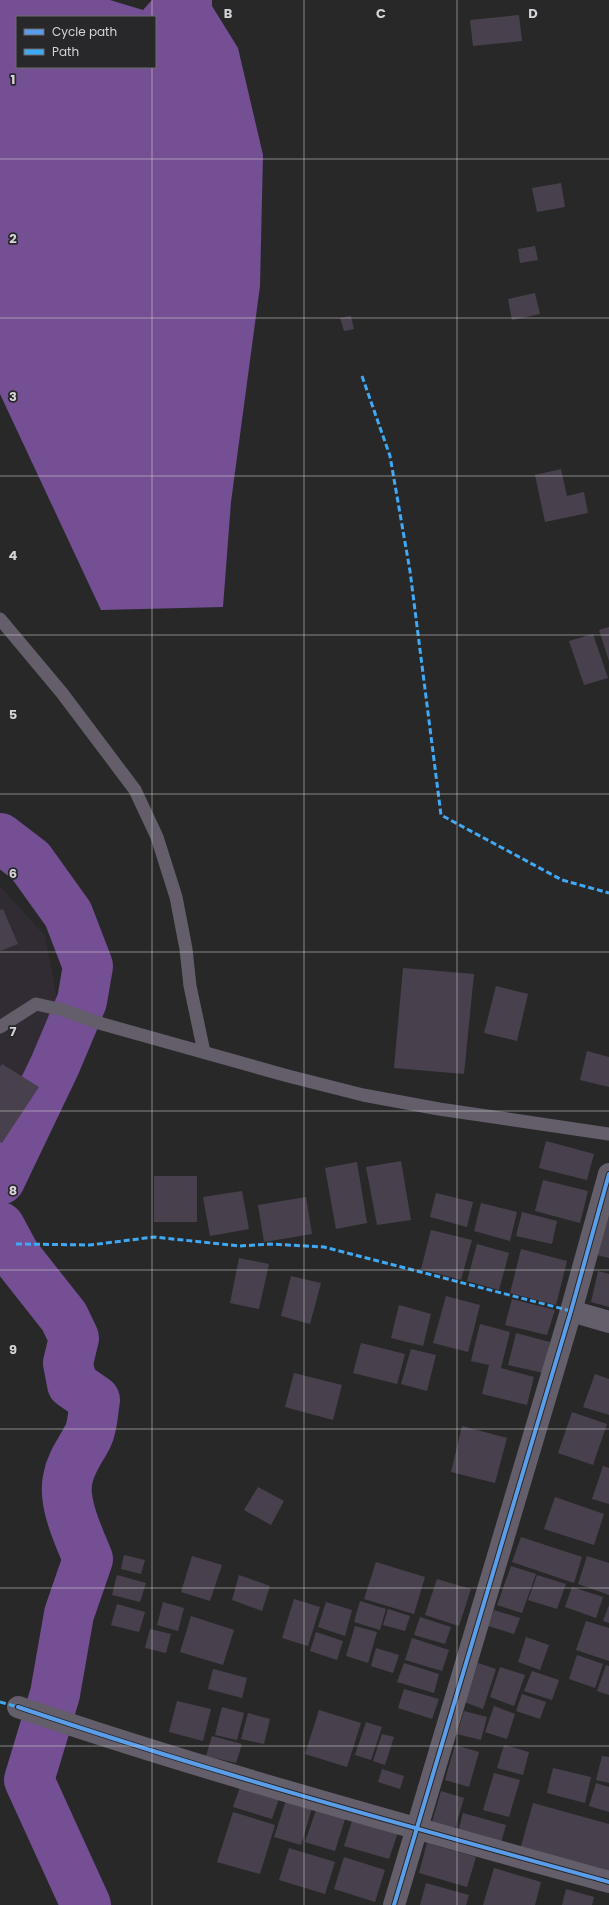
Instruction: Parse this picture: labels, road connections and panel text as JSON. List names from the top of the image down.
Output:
{
  "legend": ["Cycle path", "Path"],
  "grid": {
    "columns": ["B", "C", "D"],
    "rows": [
      "1",
      "2",
      "3",
      "4",
      "5",
      "6",
      "7",
      "8",
      "9"
    ]
  }
}
